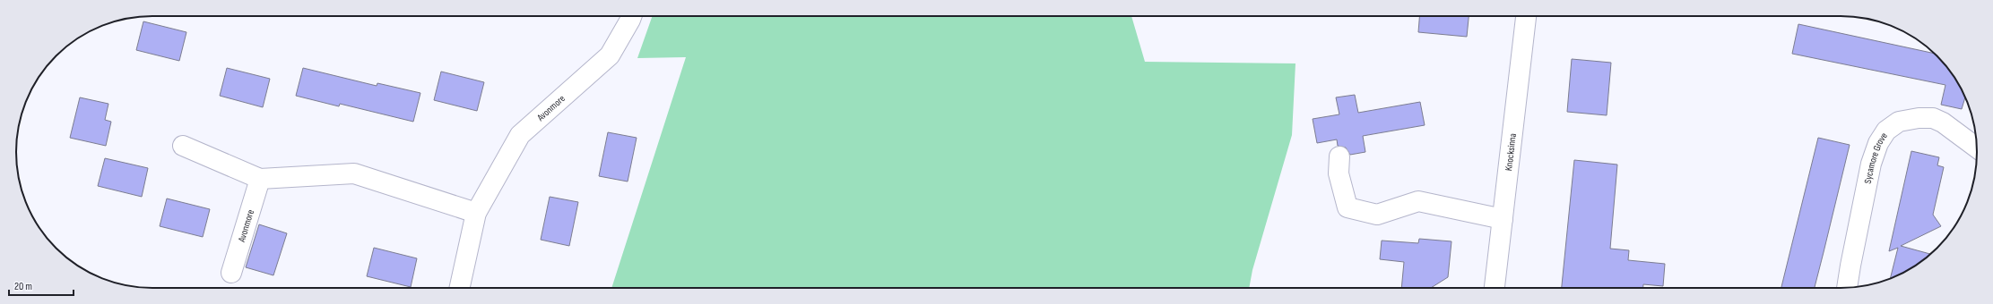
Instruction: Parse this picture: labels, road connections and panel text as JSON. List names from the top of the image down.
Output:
{
  "streets": {
    "street": ["Avonmore", "Knocksinna", "Sycamore Grove"]
  },
  "scale_bar": "20 m"
}
